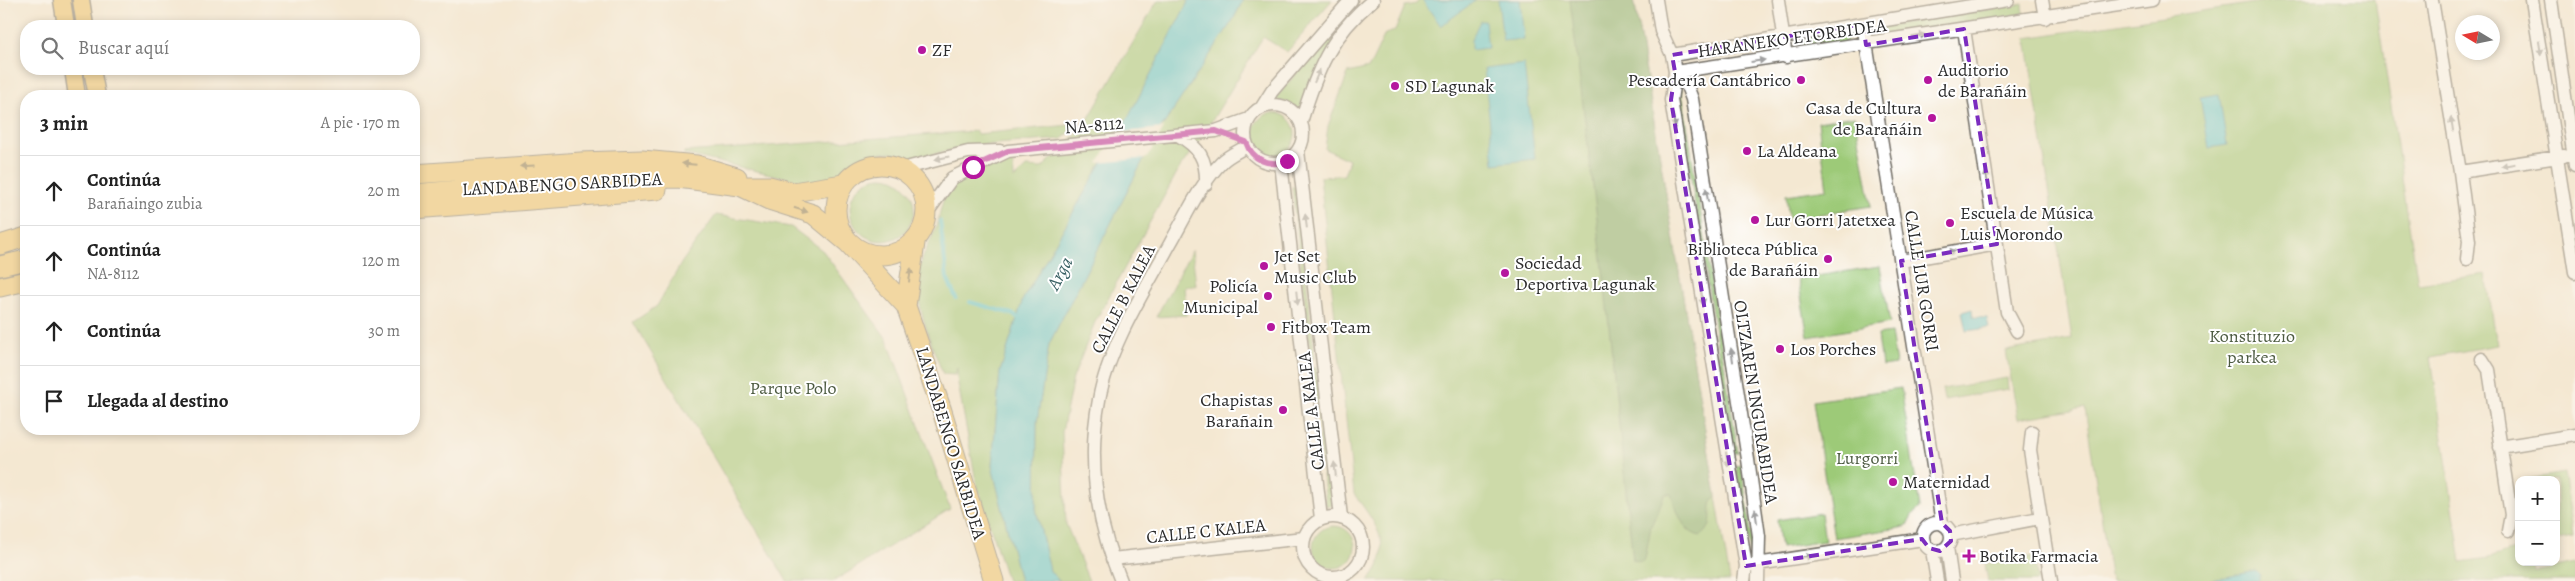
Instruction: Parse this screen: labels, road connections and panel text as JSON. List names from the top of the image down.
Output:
{
  "streets": {
    "highway": ["LANDABENGO SARBIDEA"],
    "street": [
      "HARANEKO ETORBIDEA",
      "NA-8112",
      "CALLE LUR GORRI",
      "CALLE B KALEA",
      "OLTZAREN INGURABIDEA",
      "CALLE A KALEA",
      "CALLE C KALEA"
    ]
  },
  "crossings": [
    ["HARANEKO ETORBIDEA", "CALLE LUR GORRI"],
    ["HARANEKO ETORBIDEA", "OLTZAREN INGURABIDEA"],
    ["NA-8112", "LANDABENGO SARBIDEA"],
    ["NA-8112", "CALLE B KALEA"],
    ["NA-8112", "CALLE A KALEA"],
    ["CALLE B KALEA", "CALLE A KALEA"],
    ["CALLE B KALEA", "CALLE C KALEA"],
    ["CALLE A KALEA", "CALLE C KALEA"]
  ],
  "water": ["Arga"],
  "parks": ["Konstituzio parkea", "Parque Polo", "Lurgorri"],
  "places": {
    "other": [
      "ZF",
      "Pescadería Cantábrico",
      "Auditorio de Barañáin",
      "SD Lagunak",
      "Casa de Cultura de Barañáin",
      "La Aldeana",
      "Lur Gorri Jatetxea",
      "Escuela de Música Luis Morondo",
      "Biblioteca Pública de Barañáin",
      "Jet Set Music Club",
      "Sociedad Deportiva Lagunak",
      "Policía Municipal",
      "Fitbox Team",
      "Los Porches",
      "Chapistas Barañain",
      "Maternidad"
    ],
    "health": ["Botika Farmacia"]
  },
  "north": "left",
  "page": {
    "search": "Buscar aquí",
    "heading": ["3 min", "A pie · 170 m"],
    "list": [
      ["Continúa", "Barañaingo zubia", "20 m"],
      ["Continúa", "NA-8112", "120 m"],
      ["Continúa", "30 m"],
      "Llegada al destino"
    ],
    "map_buttons": ["+", "−"]
  }
}
